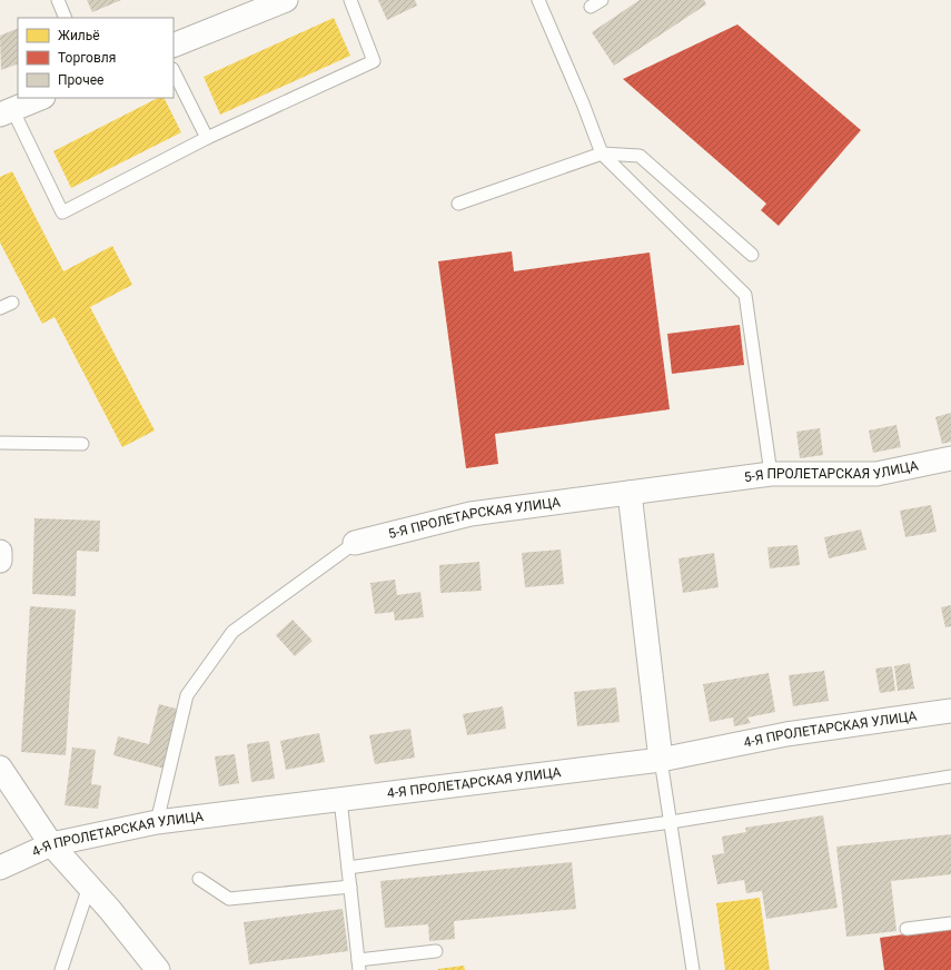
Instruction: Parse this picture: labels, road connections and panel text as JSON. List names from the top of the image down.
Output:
{
  "streets": {
    "street": ["5-Я ПРОЛЕТАРСКАЯ УЛИЦА", "4-Я ПРОЛЕТАРСКАЯ УЛИЦА"]
  },
  "crossings": [
    ["5-Я ПРОЛЕТАРСКАЯ УЛИЦА", "4-Я ПРОЛЕТАРСКАЯ УЛИЦА"]
  ],
  "legend": ["Жильё", "Торговля", "Прочее"]
}
